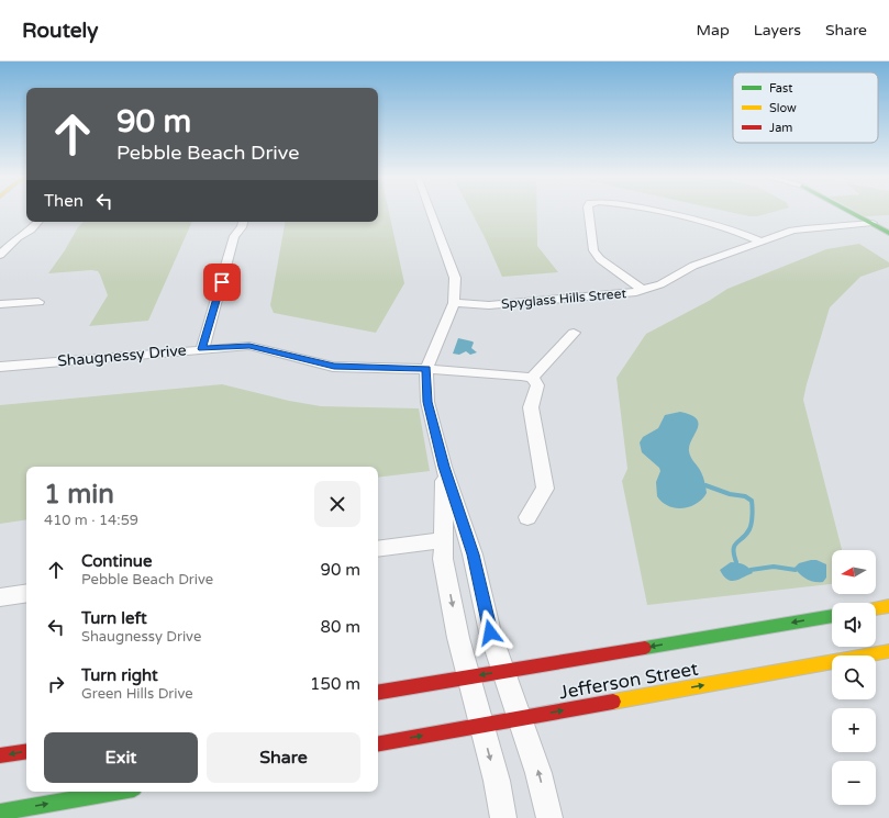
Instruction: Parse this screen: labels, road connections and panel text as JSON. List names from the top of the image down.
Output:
{
  "streets": {
    "main road": ["Jefferson Street"],
    "street": ["Spyglass Hills Street", "Shaugnessy Drive"]
  },
  "legend": ["Fast", "Slow", "Jam"],
  "north": "left",
  "page": {
    "header": "Routely",
    "nav": ["Map", "Layers", "Share"],
    "turn": ["90 m", "Pebble Beach Drive"],
    "then": "Then",
    "heading": ["1 min", "410 m · 14:59"],
    "list": [
      {
        "name": "Continue",
        "note": "Pebble Beach Drive",
        "value": "90 m"
      },
      {
        "name": "Turn left",
        "note": "Shaugnessy Drive",
        "value": "80 m"
      },
      {
        "name": "Turn right",
        "note": "Green Hills Drive",
        "value": "150 m"
      }
    ],
    "map_buttons": ["+", "−"],
    "buttons": ["Exit", "Share"]
  }
}
